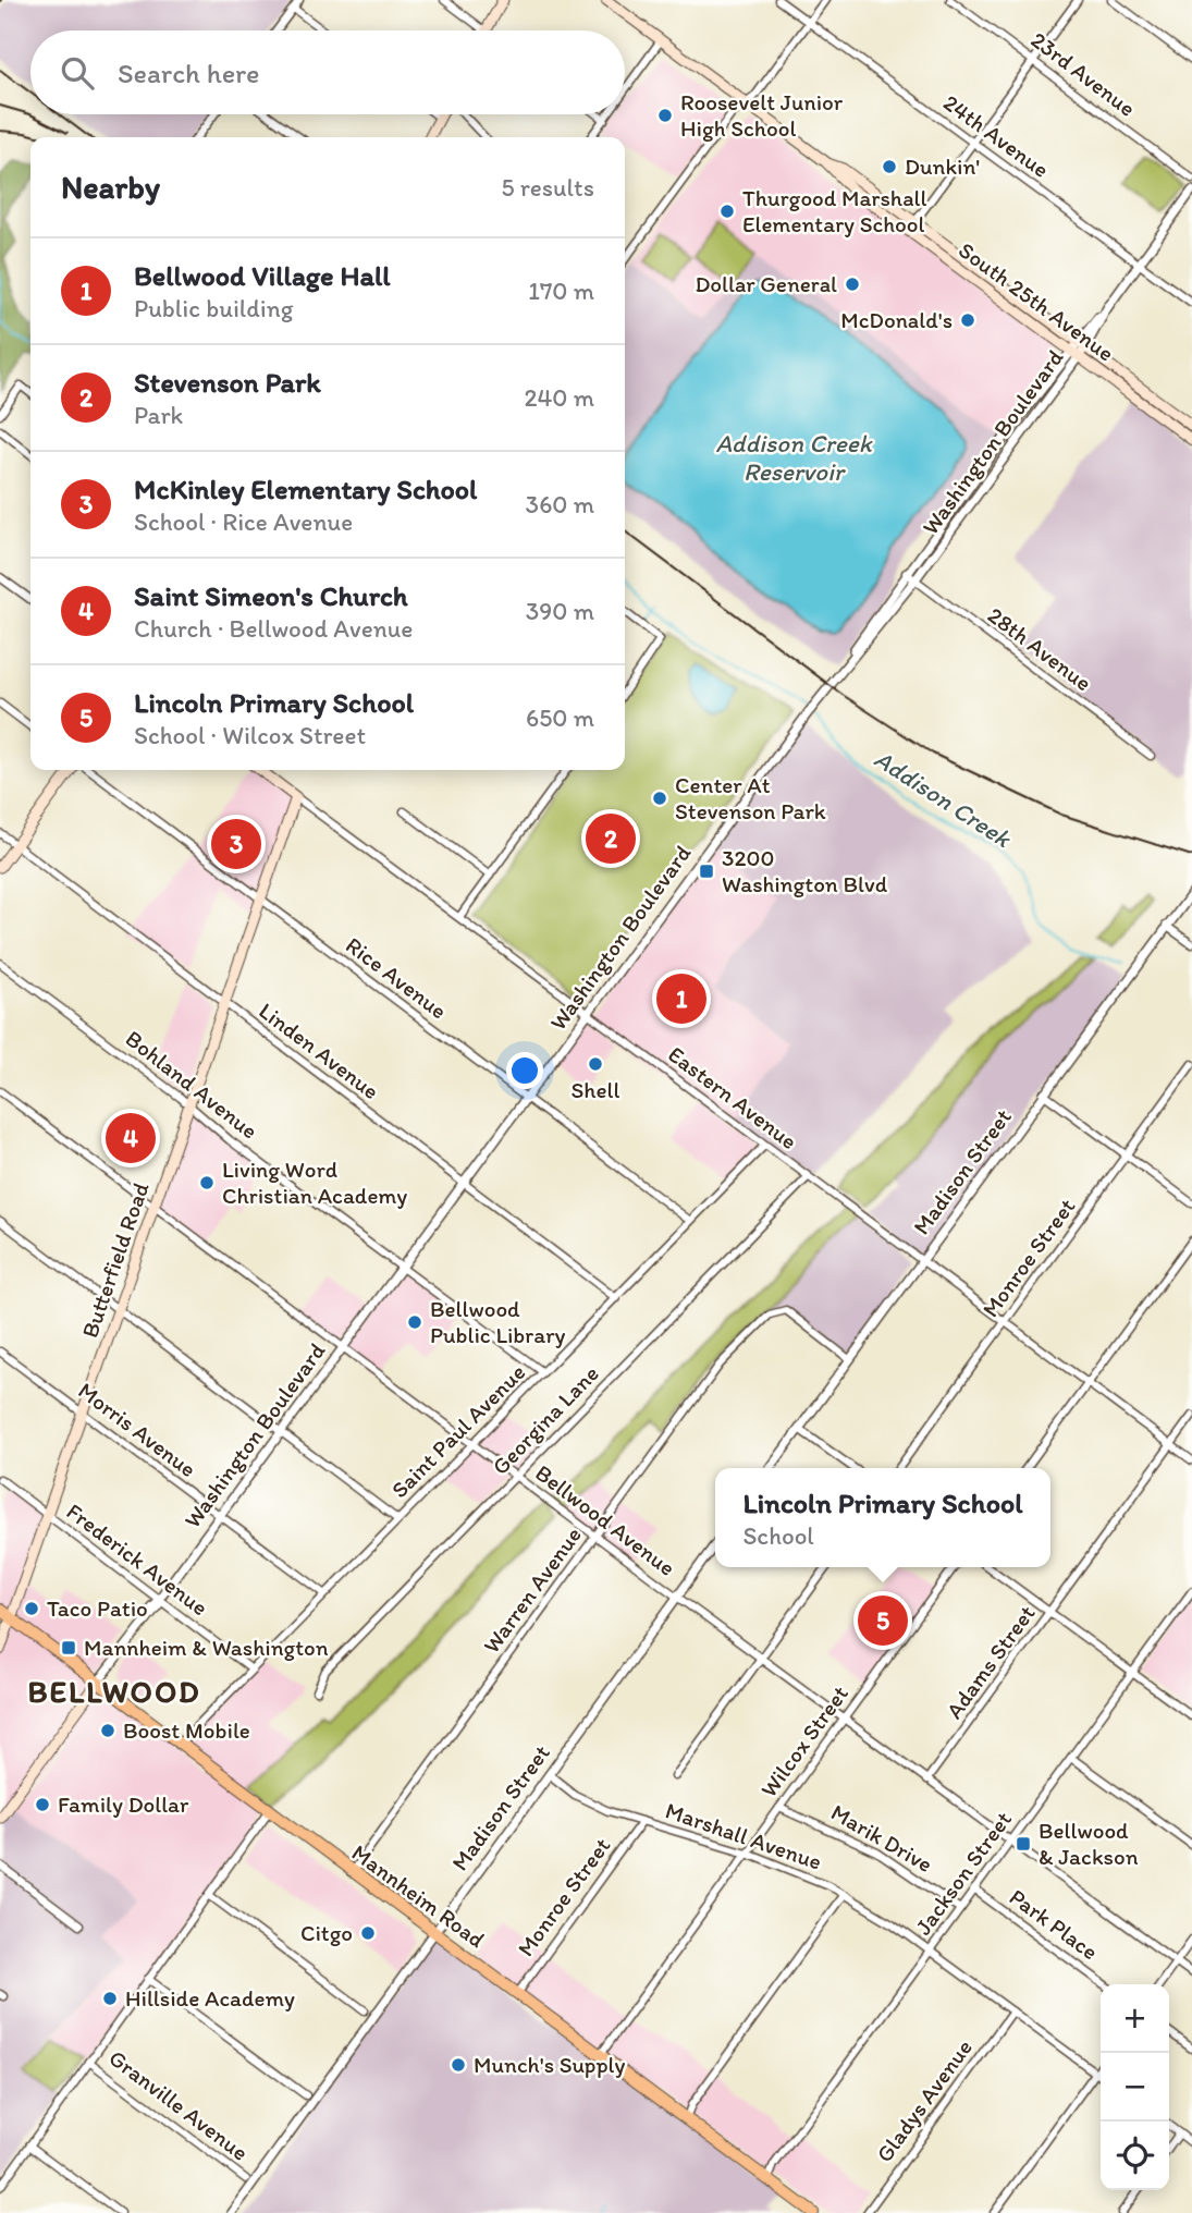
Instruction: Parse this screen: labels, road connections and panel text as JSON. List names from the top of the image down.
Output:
{
  "streets": {
    "main road": [
      "South 25th Avenue",
      "Washington Boulevard",
      "Eastern Avenue",
      "Butterfield Road",
      "Mannheim Road"
    ],
    "street": [
      "23rd Avenue",
      "24th Avenue",
      "28th Avenue",
      "Rice Avenue",
      "Linden Avenue",
      "Bohland Avenue",
      "Madison Street",
      "Monroe Street",
      "Georgina Lane",
      "Morris Avenue",
      "Saint Paul Avenue",
      "Bellwood Avenue",
      "Frederick Avenue",
      "Warren Avenue",
      "Adams Street",
      "Wilcox Street",
      "Marshall Avenue",
      "Marik Drive",
      "Jackson Street",
      "Park Place",
      "Gladys Avenue",
      "Granville Avenue"
    ]
  },
  "crossings": [
    ["24th Avenue", "Washington Boulevard"],
    ["South 25th Avenue", "Washington Boulevard"],
    ["Washington Boulevard", "28th Avenue"],
    ["Washington Boulevard", "Rice Avenue"],
    ["Washington Boulevard", "Linden Avenue"],
    ["Washington Boulevard", "Bohland Avenue"],
    ["Washington Boulevard", "Eastern Avenue"],
    ["Washington Boulevard", "Morris Avenue"],
    ["Washington Boulevard", "Bellwood Avenue"],
    ["Washington Boulevard", "Frederick Avenue"],
    ["Washington Boulevard", "Mannheim Road"],
    ["Rice Avenue", "Butterfield Road"],
    ["Rice Avenue", "Saint Paul Avenue"],
    ["Linden Avenue", "Butterfield Road"],
    ["Linden Avenue", "Saint Paul Avenue"],
    ["Bohland Avenue", "Butterfield Road"],
    ["Bohland Avenue", "Saint Paul Avenue"],
    ["Eastern Avenue", "Madison Street"],
    ["Eastern Avenue", "Monroe Street"],
    ["Eastern Avenue", "Butterfield Road"],
    ["Eastern Avenue", "Georgina Lane"],
    ["Eastern Avenue", "Saint Paul Avenue"],
    ["Eastern Avenue", "Adams Street"],
    ["Madison Street", "Bellwood Avenue"],
    ["Madison Street", "Warren Avenue"],
    ["Madison Street", "Marshall Avenue"],
    ["Madison Street", "Mannheim Road"],
    ["Monroe Street", "Marshall Avenue"],
    ["Monroe Street", "Mannheim Road"],
    ["Butterfield Road", "Morris Avenue"],
    ["Butterfield Road", "Bellwood Avenue"],
    ["Butterfield Road", "Frederick Avenue"],
    ["Butterfield Road", "Mannheim Road"],
    ["Georgina Lane", "Bellwood Avenue"],
    ["Morris Avenue", "Saint Paul Avenue"],
    ["Saint Paul Avenue", "Bellwood Avenue"],
    ["Saint Paul Avenue", "Frederick Avenue"],
    ["Saint Paul Avenue", "Mannheim Road"],
    ["Bellwood Avenue", "Warren Avenue"],
    ["Bellwood Avenue", "Adams Street"],
    ["Bellwood Avenue", "Wilcox Street"],
    ["Bellwood Avenue", "Jackson Street"],
    ["Warren Avenue", "Mannheim Road"],
    ["Wilcox Street", "Marshall Avenue"],
    ["Wilcox Street", "Marik Drive"],
    ["Wilcox Street", "Mannheim Road"],
    ["Marshall Avenue", "Jackson Street"],
    ["Marshall Avenue", "Gladys Avenue"],
    ["Marik Drive", "Jackson Street"],
    ["Jackson Street", "Mannheim Road"],
    ["Jackson Street", "Park Place"]
  ],
  "districts": ["BELLWOOD"],
  "water": ["Addison Creek Reservoir", "Addison Creek"],
  "places": {
    "other": [
      "Roosevelt Junior High School",
      "Dunkin'",
      "Thurgood Marshall Elementary School",
      "Dollar General",
      "McDonald's",
      "Center At Stevenson Park",
      "Shell",
      "Living Word Christian Academy",
      "Bellwood Public Library",
      "Taco Patio",
      "Boost Mobile",
      "Family Dollar",
      "Citgo",
      "Hillside Academy",
      "Munch's Supply"
    ],
    "transit": ["3200 Washington Blvd", "Mannheim & Washington", "Bellwood & Jackson"]
  },
  "page": {
    "search": "Search here",
    "heading": ["Nearby", "5 results"],
    "list": [
      {
        "mark": "1",
        "name": "Bellwood Village Hall",
        "note": "Public building",
        "value": "170 m"
      },
      {
        "mark": "2",
        "name": "Stevenson Park",
        "note": "Park",
        "value": "240 m"
      },
      {
        "mark": "3",
        "name": "McKinley Elementary School",
        "note": "School · Rice Avenue",
        "value": "360 m"
      },
      {
        "mark": "4",
        "name": "Saint Simeon's Church",
        "note": "Church · Bellwood Avenue",
        "value": "390 m"
      },
      {
        "mark": "5",
        "name": "Lincoln Primary School",
        "note": "School · Wilcox Street",
        "value": "650 m"
      }
    ],
    "pins": [
      "2",
      "3",
      "1",
      "4",
      "5"
    ],
    "popup": ["Lincoln Primary School", "School"],
    "map_buttons": ["+", "−"]
  }
}
